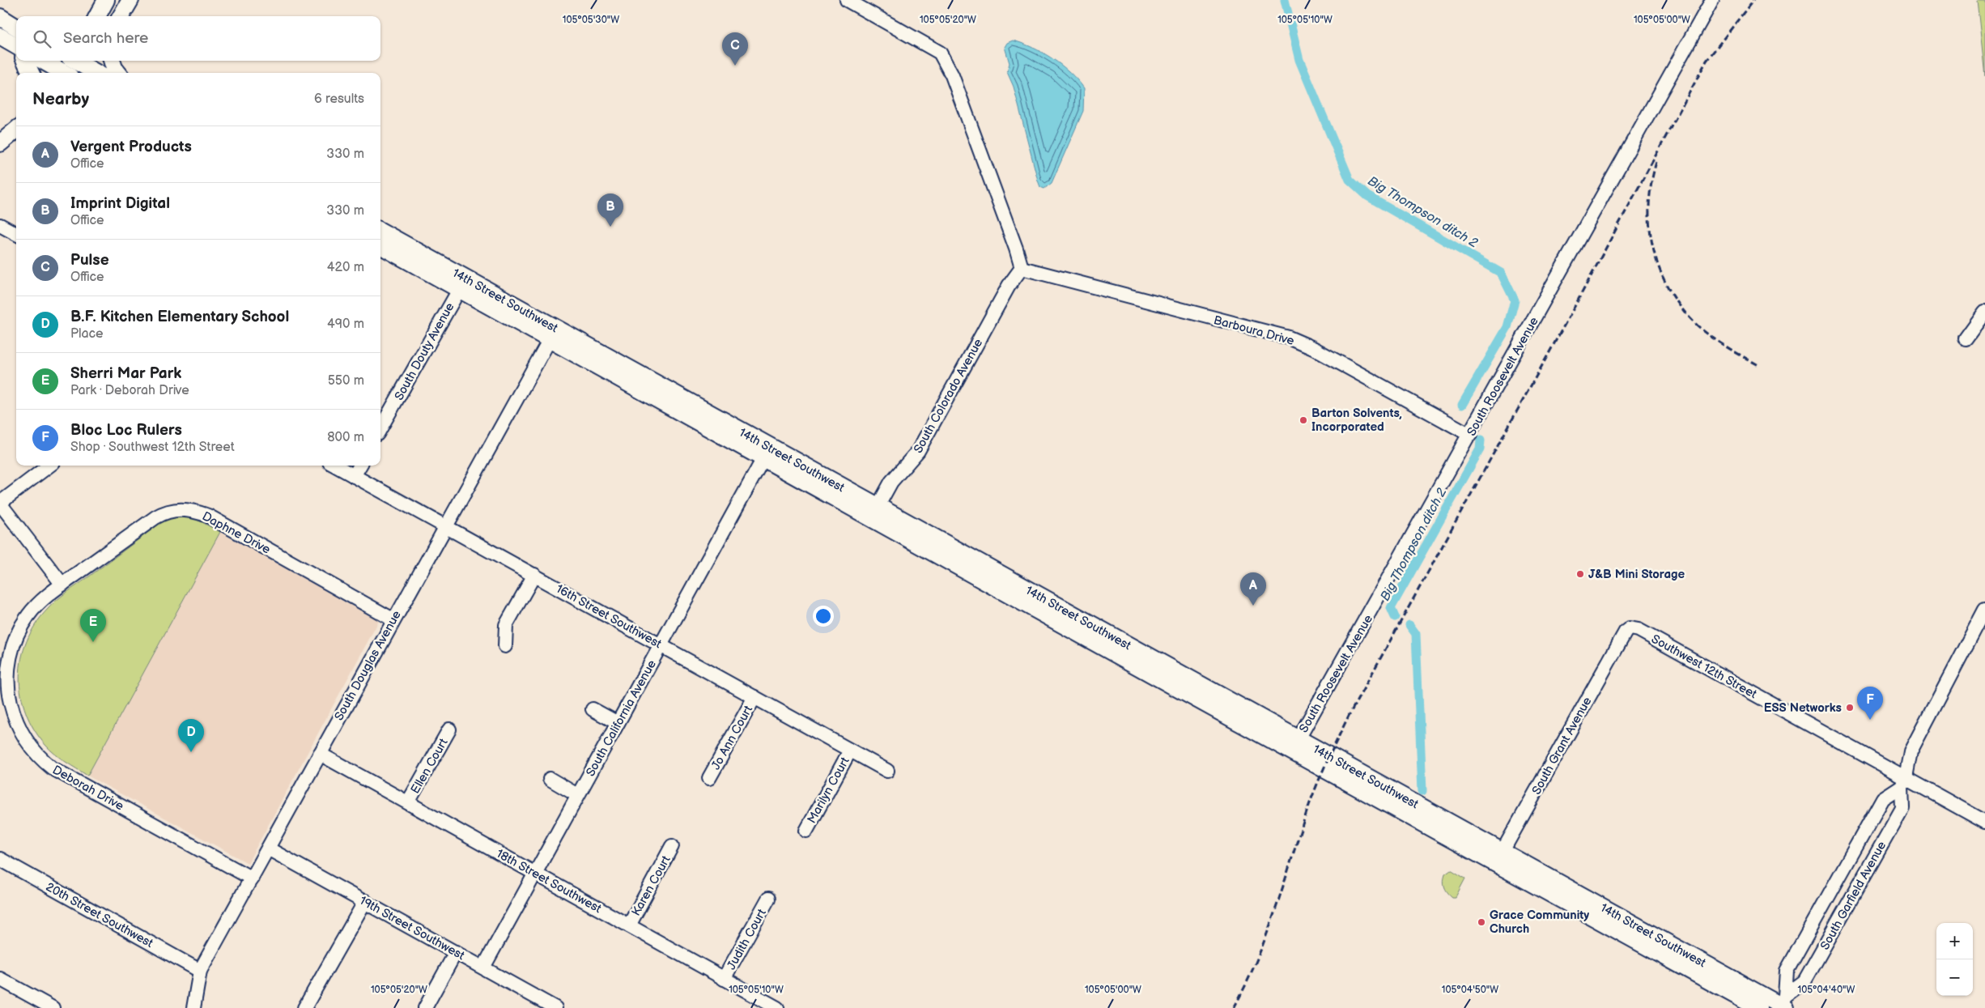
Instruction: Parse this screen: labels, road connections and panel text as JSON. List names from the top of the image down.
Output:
{
  "streets": {
    "main road": ["14th Street Southwest"],
    "street": [
      "Barboura Drive",
      "South Douty Avenue",
      "South Roosevelt Avenue",
      "South Colorado Avenue",
      "Daphne Drive",
      "16th Street Southwest",
      "South Douglas Avenue",
      "Southwest 12th Street",
      "South California Avenue",
      "Jo Ann Court",
      "South Grant Avenue",
      "Ellen Court",
      "Deborah Drive",
      "Marilyn Court",
      "18th Street Southwest",
      "Karen Court",
      "South Garfield Avenue",
      "20th Street Southwest",
      "19th Street Southwest",
      "Judith Court"
    ]
  },
  "crossings": [
    ["14th Street Southwest", "South Douty Avenue"],
    ["14th Street Southwest", "South Roosevelt Avenue"],
    ["14th Street Southwest", "South Colorado Avenue"],
    ["14th Street Southwest", "South Douglas Avenue"],
    ["14th Street Southwest", "South California Avenue"],
    ["14th Street Southwest", "South Grant Avenue"],
    ["14th Street Southwest", "South Garfield Avenue"],
    ["Barboura Drive", "South Roosevelt Avenue"],
    ["Barboura Drive", "South Colorado Avenue"],
    ["Daphne Drive", "South Douglas Avenue"],
    ["Daphne Drive", "Deborah Drive"],
    ["16th Street Southwest", "South Douglas Avenue"],
    ["16th Street Southwest", "South California Avenue"],
    ["16th Street Southwest", "Jo Ann Court"],
    ["16th Street Southwest", "Marilyn Court"],
    ["South Douglas Avenue", "Deborah Drive"],
    ["South Douglas Avenue", "18th Street Southwest"],
    ["South Douglas Avenue", "20th Street Southwest"],
    ["South Douglas Avenue", "19th Street Southwest"],
    ["Southwest 12th Street", "South Grant Avenue"],
    ["Southwest 12th Street", "South Garfield Avenue"],
    ["South California Avenue", "18th Street Southwest"],
    ["South California Avenue", "19th Street Southwest"],
    ["Ellen Court", "18th Street Southwest"],
    ["18th Street Southwest", "Karen Court"],
    ["18th Street Southwest", "Judith Court"]
  ],
  "water": ["Big Thompson ditch 2"],
  "places": [
    "Barton Solvents, Incorporated",
    "J&B Mini Storage",
    "ESS Networks",
    "Grace Community Church"
  ],
  "page": {
    "search": "Search here",
    "pins": [
      "C",
      "B",
      "A",
      "E",
      "F",
      "D"
    ],
    "heading": ["Nearby", "6 results"],
    "list": [
      {
        "mark": "A",
        "name": "Vergent Products",
        "note": "Office",
        "value": "330 m"
      },
      {
        "mark": "B",
        "name": "Imprint Digital",
        "note": "Office",
        "value": "330 m"
      },
      {
        "mark": "C",
        "name": "Pulse",
        "note": "Office",
        "value": "420 m"
      },
      {
        "mark": "D",
        "name": "B.F. Kitchen Elementary School",
        "note": "Place",
        "value": "490 m"
      },
      {
        "mark": "E",
        "name": "Sherri Mar Park",
        "note": "Park · Deborah Drive",
        "value": "550 m"
      },
      {
        "mark": "F",
        "name": "Bloc Loc Rulers",
        "note": "Shop · Southwest 12th Street",
        "value": "800 m"
      }
    ],
    "map_buttons": ["+", "−"]
  },
  "coordinates": [
    "105°05'30\"W",
    "105°05'20\"W",
    "105°05'10\"W",
    "105°05'00\"W",
    "105°04'50\"W",
    "105°04'40\"W"
  ]
}
